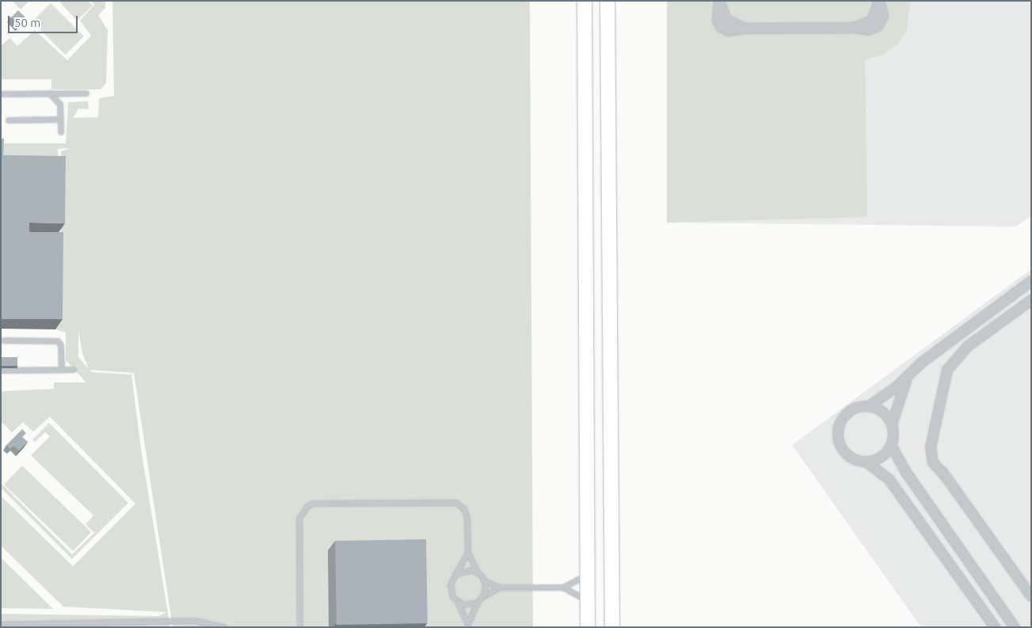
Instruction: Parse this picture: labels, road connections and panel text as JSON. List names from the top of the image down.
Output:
{
  "scale_bar": "50 m"
}
